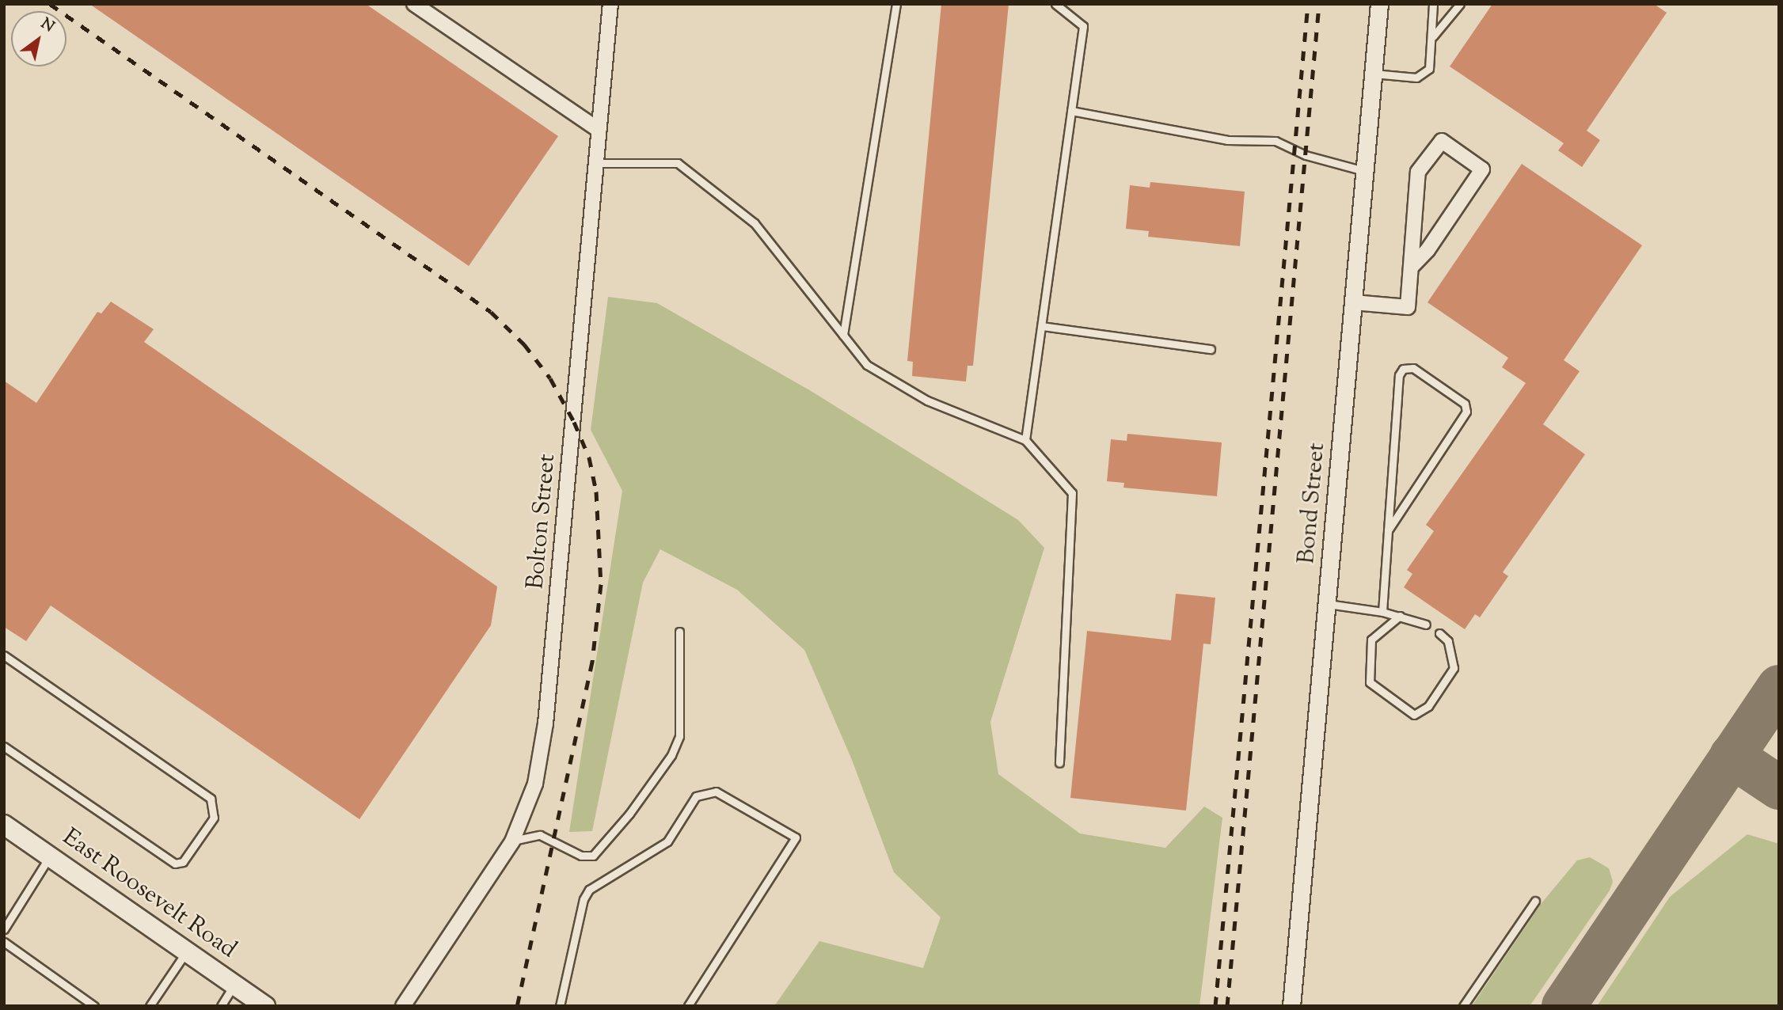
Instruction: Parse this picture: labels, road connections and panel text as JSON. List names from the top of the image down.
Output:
{
  "streets": {
    "main road": ["East Roosevelt Road"],
    "street": ["Bond Street", "Bolton Street"]
  },
  "north": "top right"
}
